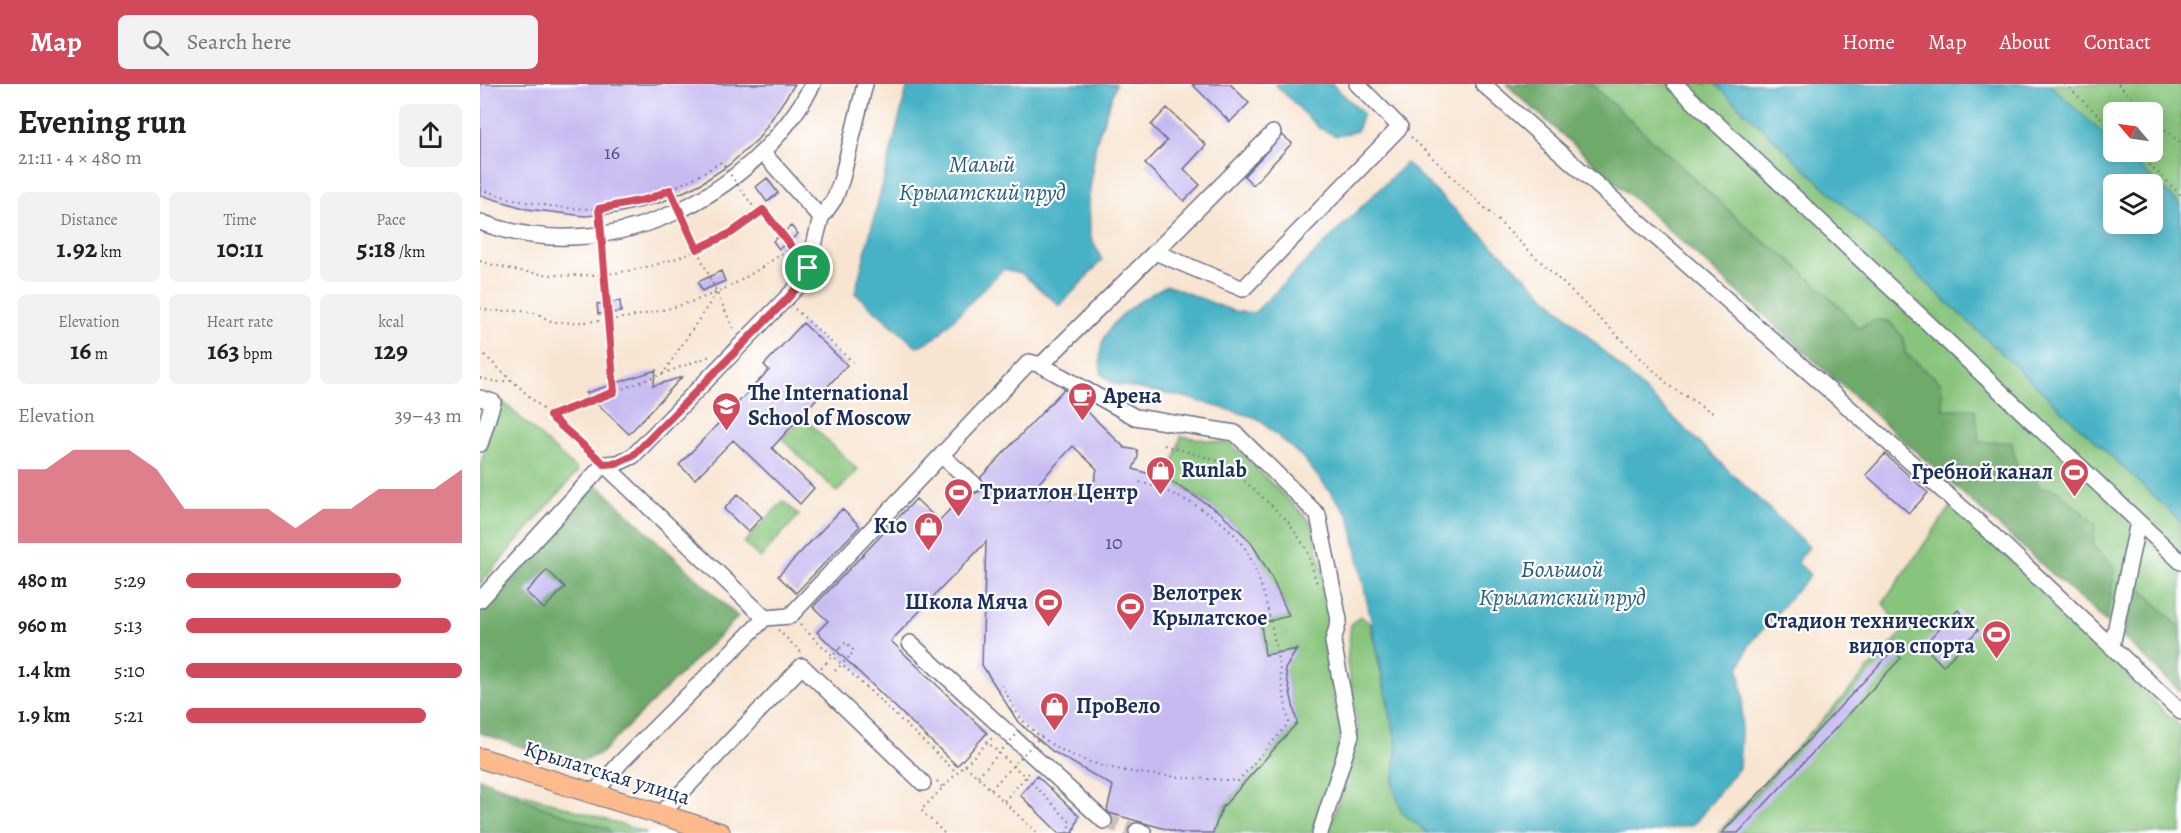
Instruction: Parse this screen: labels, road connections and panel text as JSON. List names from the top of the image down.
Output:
{
  "streets": {
    "main road": ["Крылатская улица"]
  },
  "water": ["Малый Крылатский пруд", "Большой Крылатский пруд"],
  "places": {
    "cafe": ["Арена"],
    "school or university": ["The International School of Moscow"],
    "shop": ["Runlab", "K10", "ПроВело"],
    "sports": [
      "Гребной канал",
      "Триатлон Центр",
      "Школа Мяча",
      "Велотрек Крылатское",
      "Стадион технических видов спорта"
    ]
  },
  "house_numbers": ["16", "10"],
  "north": "top left",
  "page": {
    "header": "Map",
    "search": "Search here",
    "nav": [
      "Home",
      "Map",
      "About",
      "Contact"
    ],
    "heading": ["Evening run", "21:11 · 4 × 480 m"],
    "stats": [
      ["Distance", "1.92 km"],
      ["Time", "10:11"],
      ["Pace", "5:18 /km"],
      ["Elevation", "16 m"],
      ["Heart rate", "163 bpm"],
      ["kcal", "129"]
    ],
    "chart": ["Elevation", "39–43 m"],
    "list": [
      {
        "name": "480 m",
        "note": "5:29"
      },
      {
        "name": "960 m",
        "note": "5:13"
      },
      {
        "name": "1.4 km",
        "note": "5:10"
      },
      {
        "name": "1.9 km",
        "note": "5:21"
      }
    ]
  }
}
